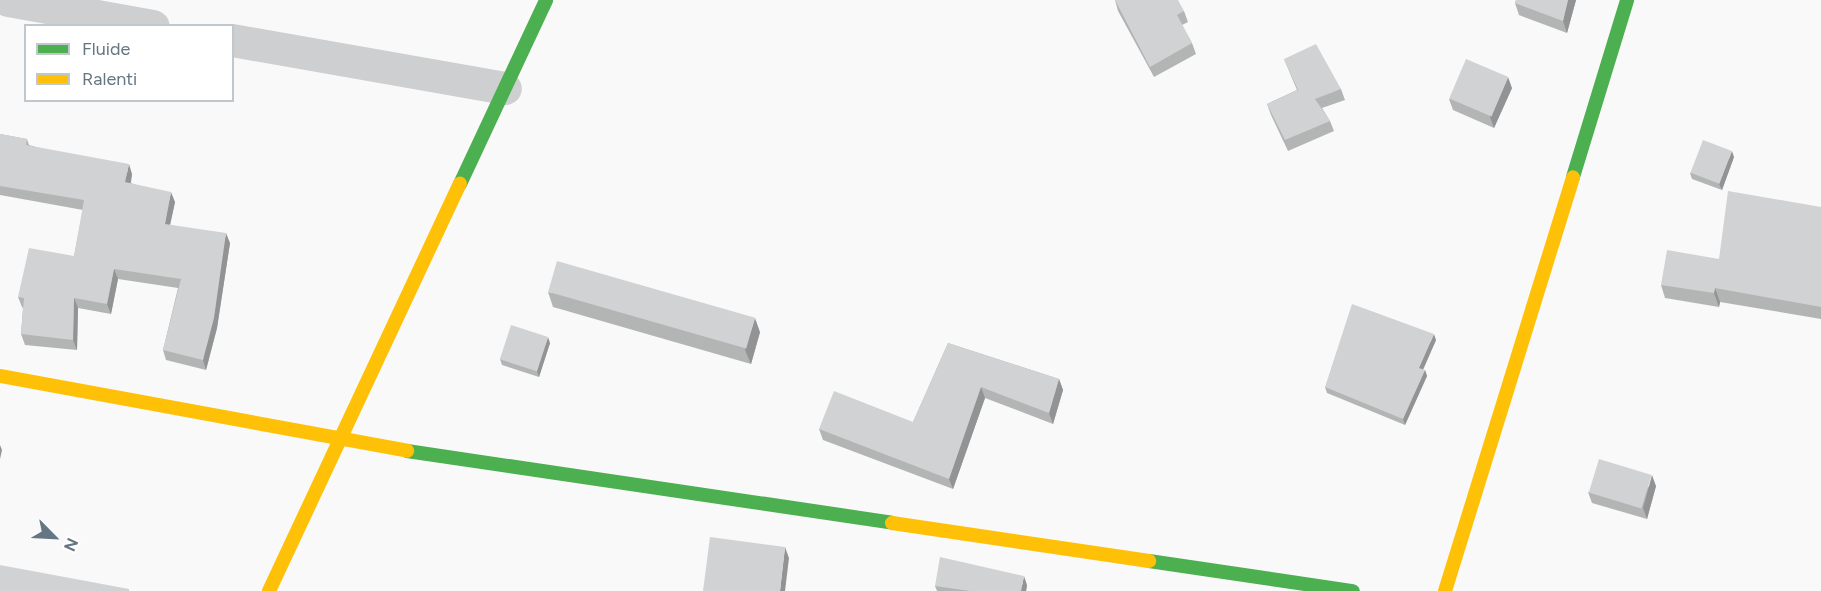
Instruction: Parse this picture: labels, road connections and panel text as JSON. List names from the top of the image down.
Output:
{
  "legend": ["Fluide", "Ralenti"],
  "north": "bottom right"
}
